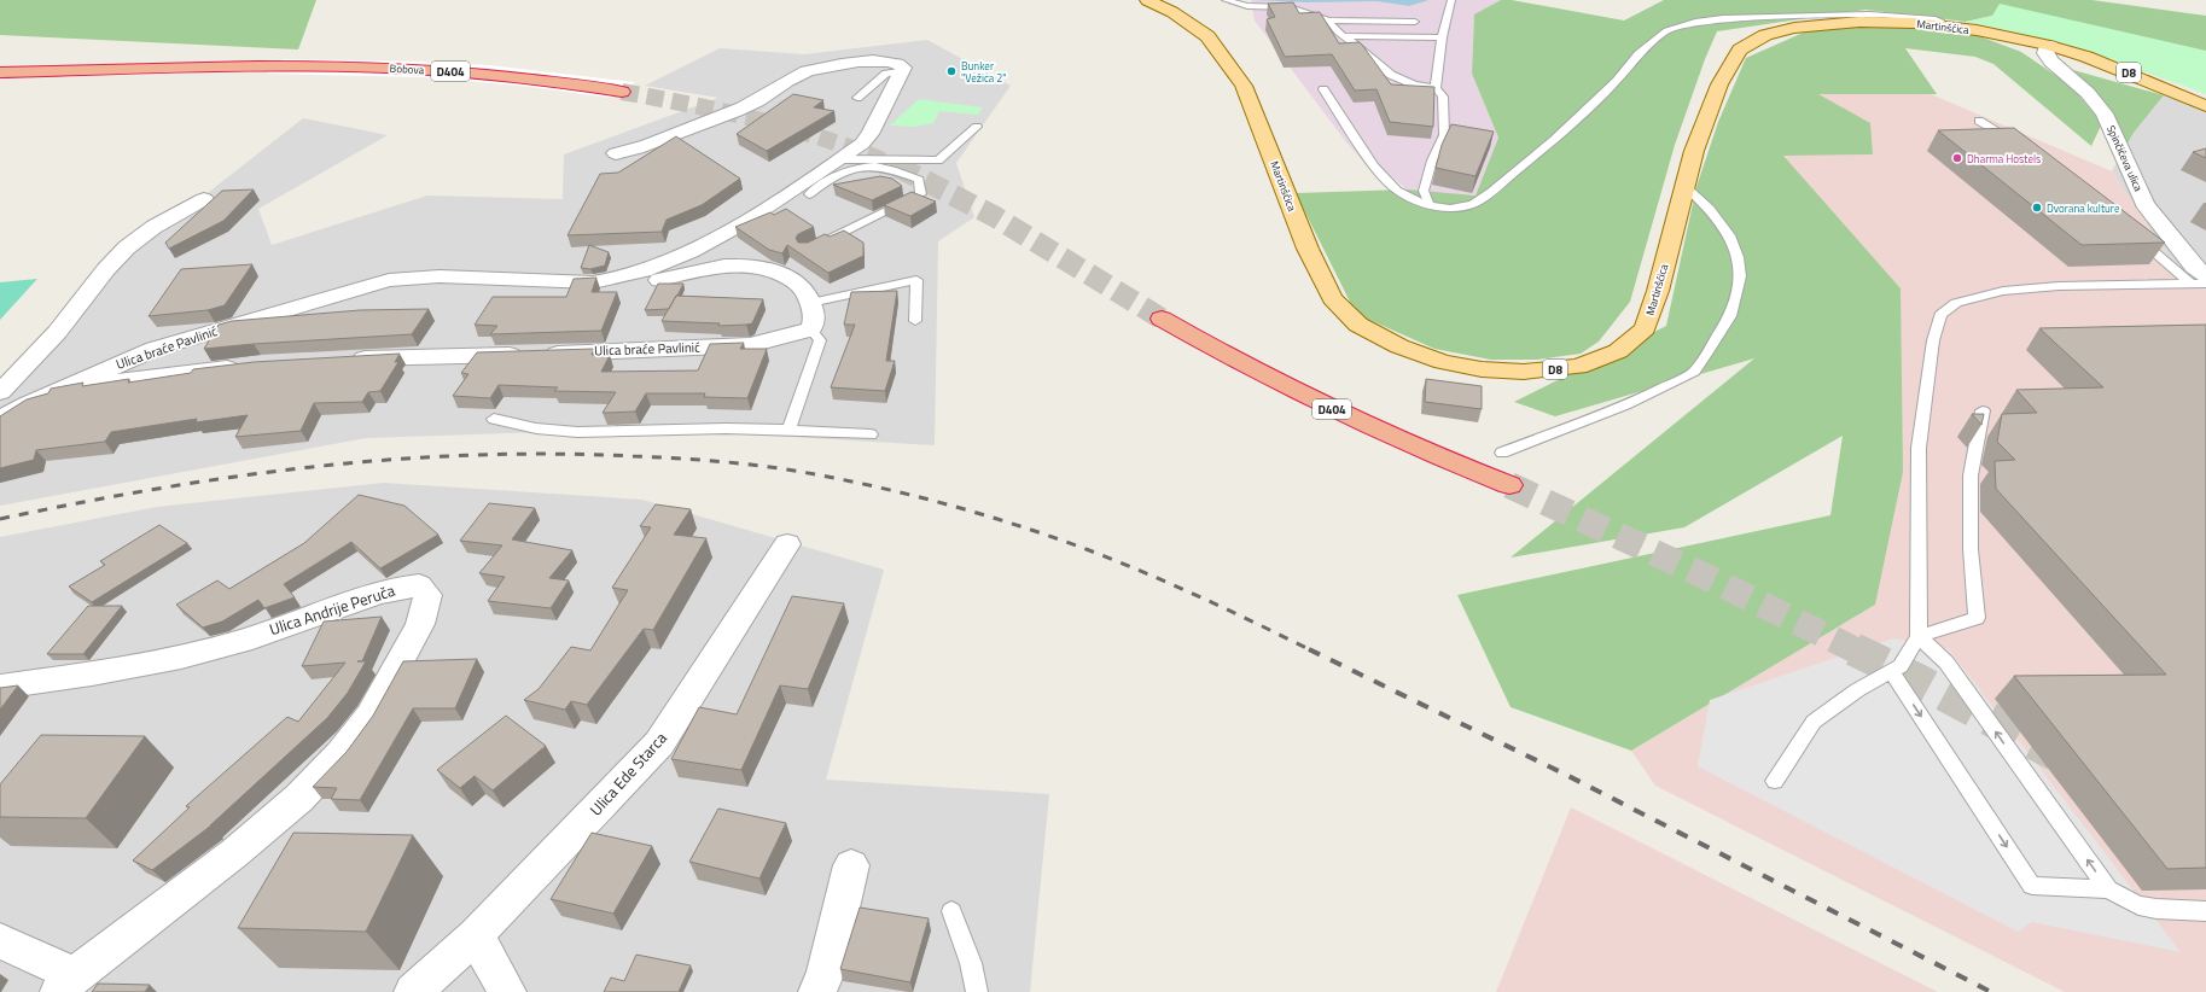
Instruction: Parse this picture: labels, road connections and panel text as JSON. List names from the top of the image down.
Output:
{
  "streets": {
    "highway": ["Bobova", "D404"],
    "main road": ["Martinšćica", "D8"],
    "street": [
      "Spinčićeva ulica",
      "Ulica braće Pavlinić",
      "Ulica Andrije Peruča",
      "Ulica Ede Starca"
    ]
  },
  "crossings": [
    ["Martinšćica", "D8"],
    ["Martinšćica", "Spinčićeva ulica"],
    ["D8", "Spinčićeva ulica"]
  ],
  "places": ["Bunker \"Vežica 2\"", "Dharma Hostels", "Dvorana kulture"]
}
